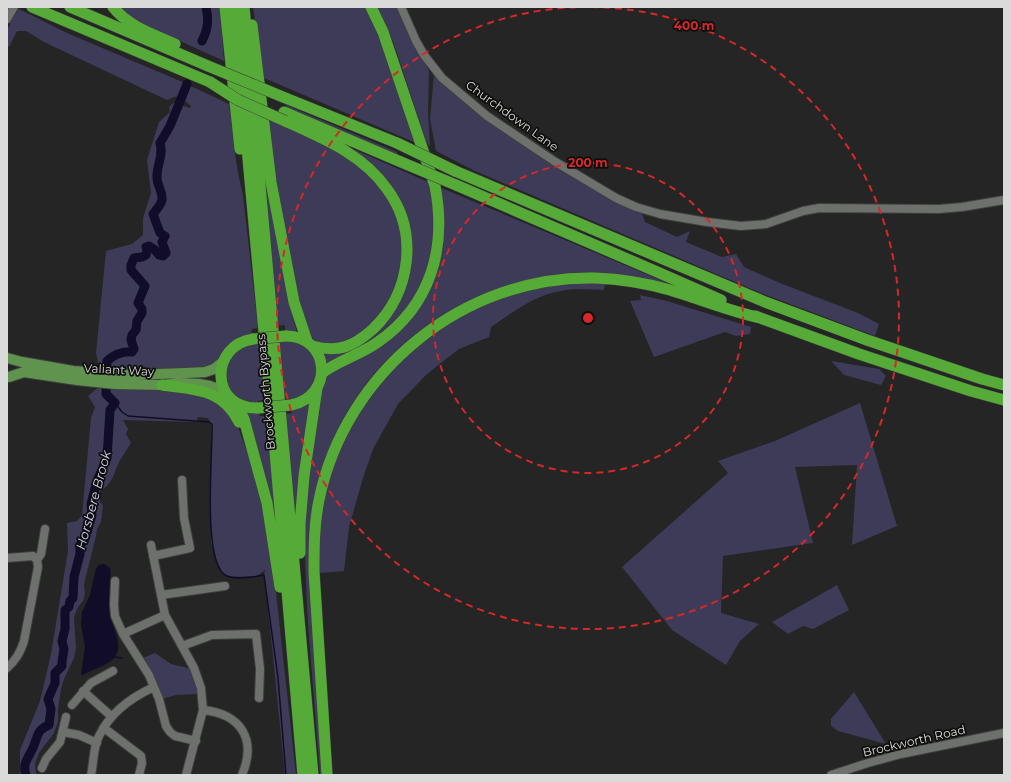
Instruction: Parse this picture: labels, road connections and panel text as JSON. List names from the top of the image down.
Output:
{
  "streets": {
    "highway": ["Brockworth Bypass"],
    "main road": ["Valiant Way"],
    "street": ["Churchdown Lane", "Brockworth Road"]
  },
  "water": ["Horsbere Brook"],
  "rings": ["400 m", "200 m"]
}
